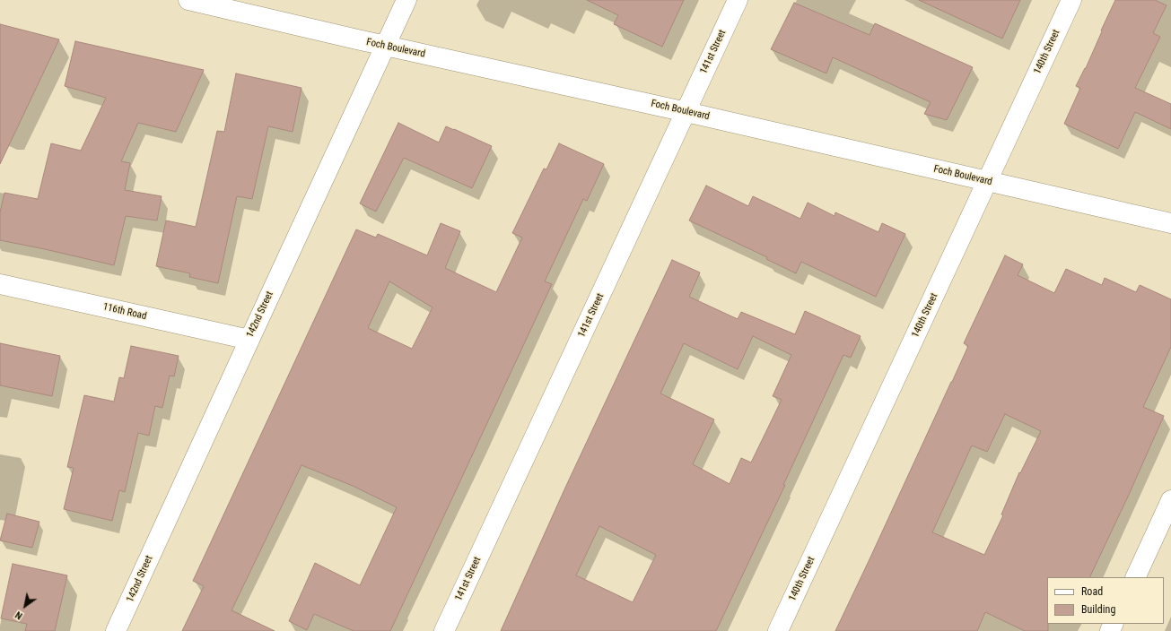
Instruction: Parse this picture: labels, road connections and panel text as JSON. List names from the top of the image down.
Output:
{
  "streets": {
    "street": [
      "Foch Boulevard",
      "141st Street",
      "140th Street",
      "116th Road",
      "142nd Street"
    ]
  },
  "crossings": [
    ["Foch Boulevard", "141st Street"],
    ["Foch Boulevard", "140th Street"],
    ["Foch Boulevard", "142nd Street"],
    ["116th Road", "142nd Street"]
  ],
  "legend": ["Road", "Building"],
  "north": "bottom left"
}
